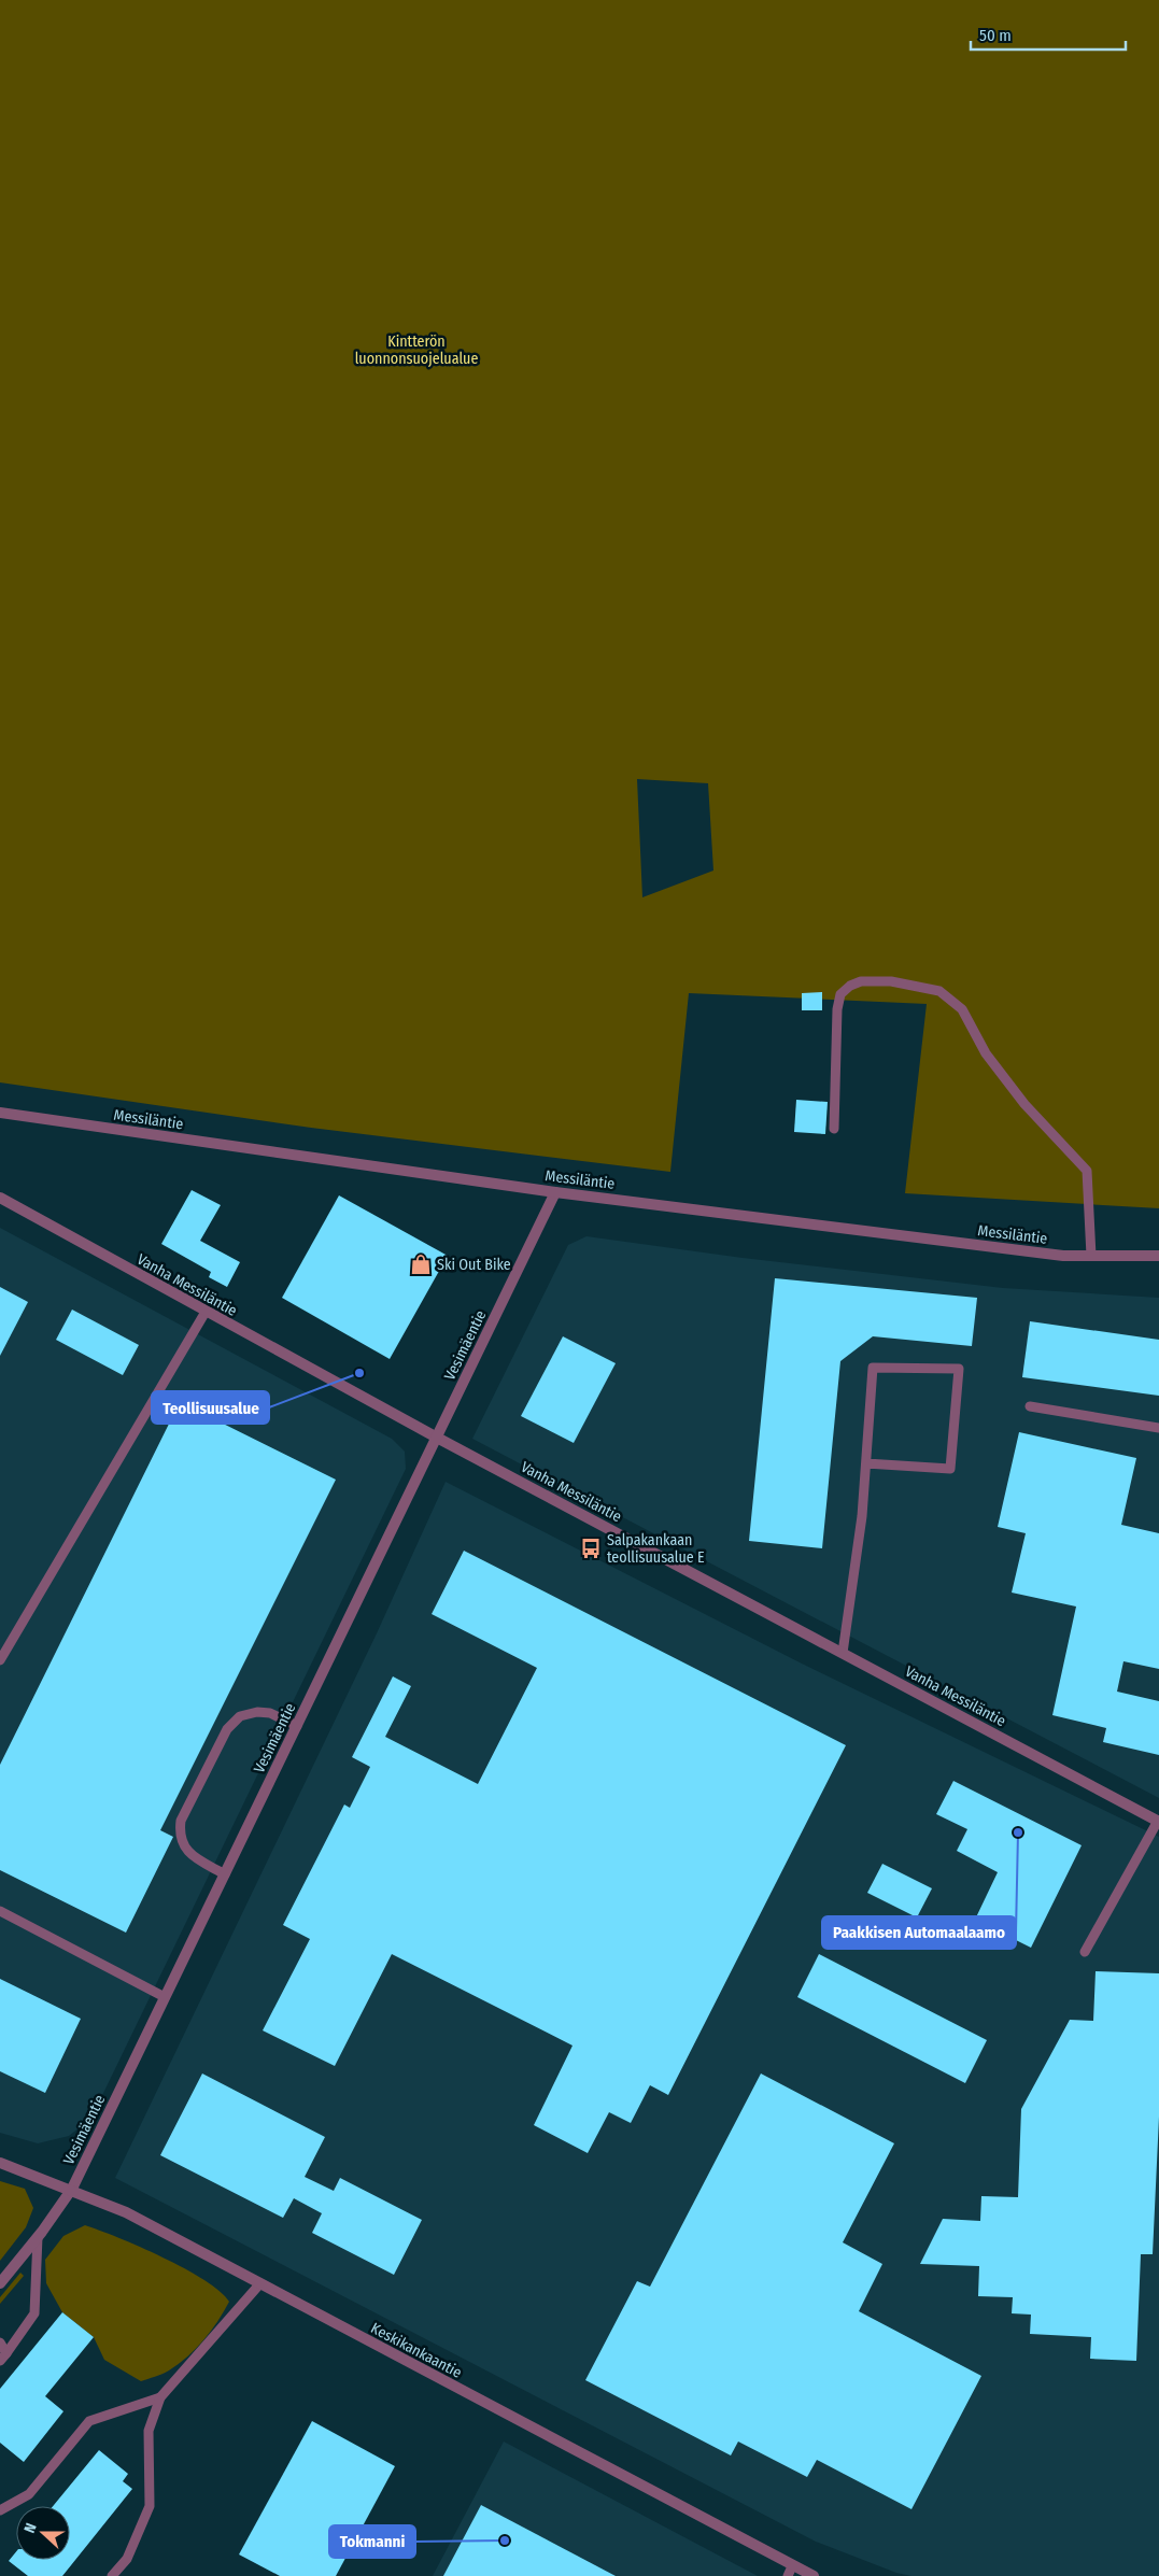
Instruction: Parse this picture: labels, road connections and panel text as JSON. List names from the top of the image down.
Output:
{
  "streets": {
    "street": [
      "Messiläntie",
      "Vanha Messiläntie",
      "Vesimäentie",
      "Keskikankaantie"
    ]
  },
  "crossings": [
    ["Messiläntie", "Vesimäentie"],
    ["Vanha Messiläntie", "Vesimäentie"],
    ["Vesimäentie", "Keskikankaantie"]
  ],
  "parks": ["Kintterön luonnonsuojelualue"],
  "places": {
    "shop": ["Ski Out Bike"],
    "other": ["Teollisuusalue", "Paakkisen Automaalaamo", "Tokmanni"],
    "bus stop": ["Salpakankaan teollisuusalue E"]
  },
  "scale_bar": "50 m",
  "north": "left"
}
